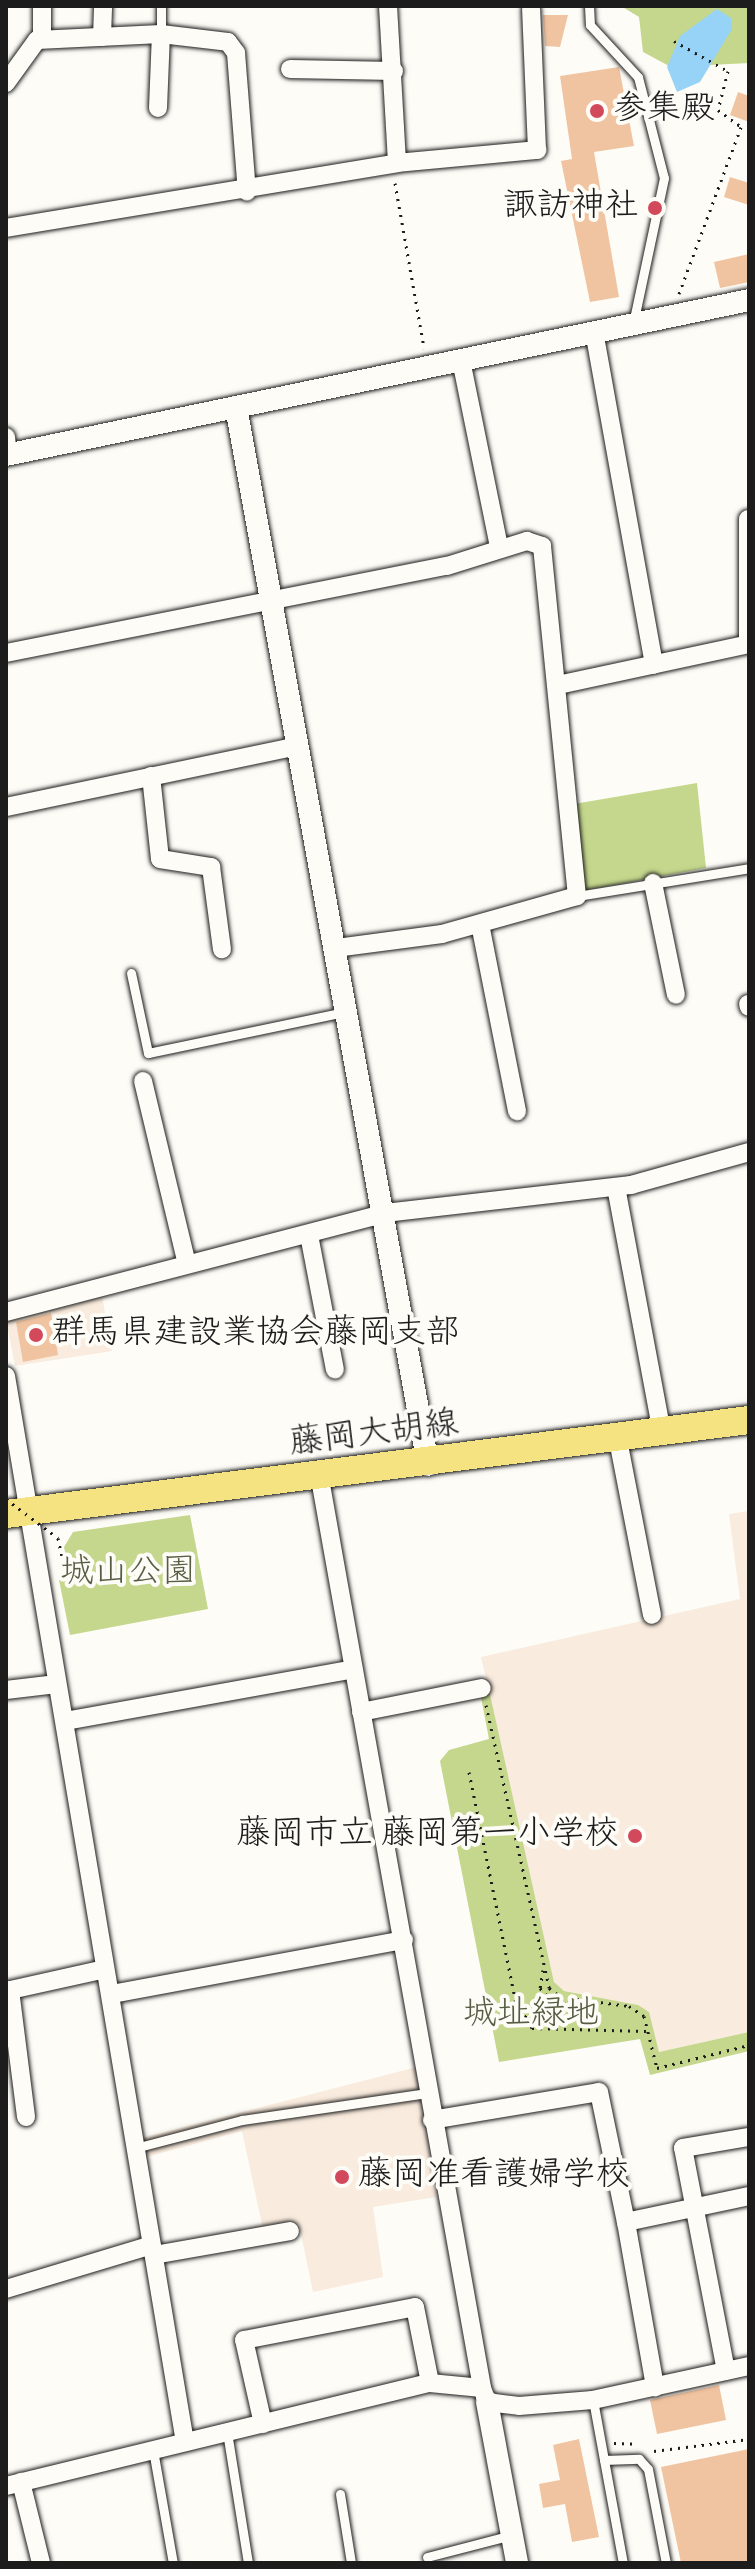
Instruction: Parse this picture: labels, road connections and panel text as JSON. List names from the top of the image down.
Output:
{
  "streets": {
    "main road": ["藤岡大胡線"]
  },
  "parks": ["城山公園", "城址緑地"],
  "places": [
    "参集殿",
    "諏訪神社",
    "群馬県建設業協会藤岡支部",
    "藤岡市立 藤岡第一小学校",
    "藤岡准看護婦学校"
  ]
}
